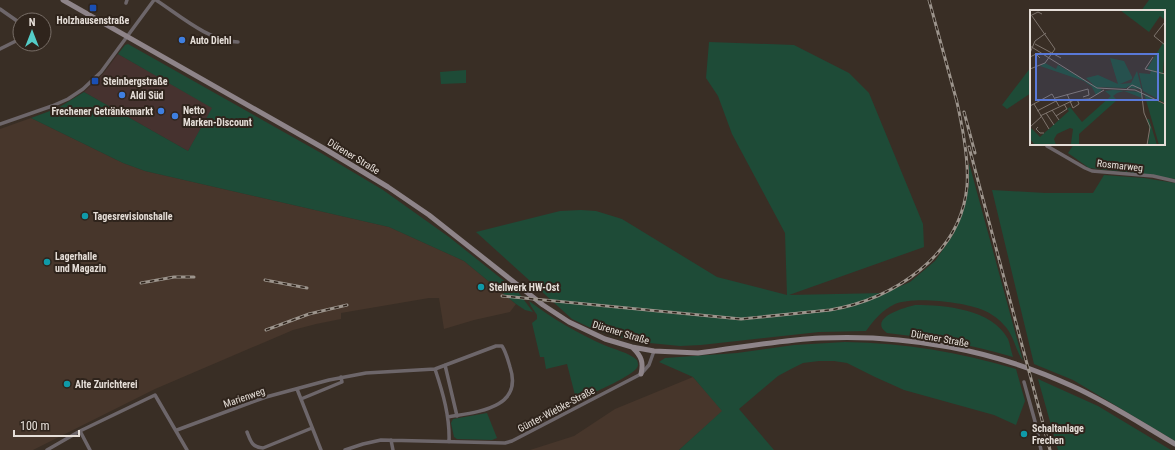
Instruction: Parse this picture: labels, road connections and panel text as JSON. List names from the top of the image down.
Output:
{
  "streets": {
    "main road": ["Dürener Straße"],
    "street": ["Rosmarweg", "Marienweg", "Günter-Wiebke-Straße"]
  },
  "crossings": [
    ["Dürener Straße", "Günter-Wiebke-Straße"]
  ],
  "places": {
    "transit": ["Holzhausenstraße", "Steinbergstraße"],
    "other": [
      "Auto Diehl",
      "Aldi Süd",
      "Frechener Getränkemarkt",
      "Netto Marken-Discount",
      "Tagesrevisionshalle",
      "Lagerhalle und Magazin",
      "Stellwerk HW-Ost",
      "Alte Zurichterei",
      "Schaltanlage Frechen"
    ]
  },
  "scale_bar": "100 m",
  "north": "top"
}
